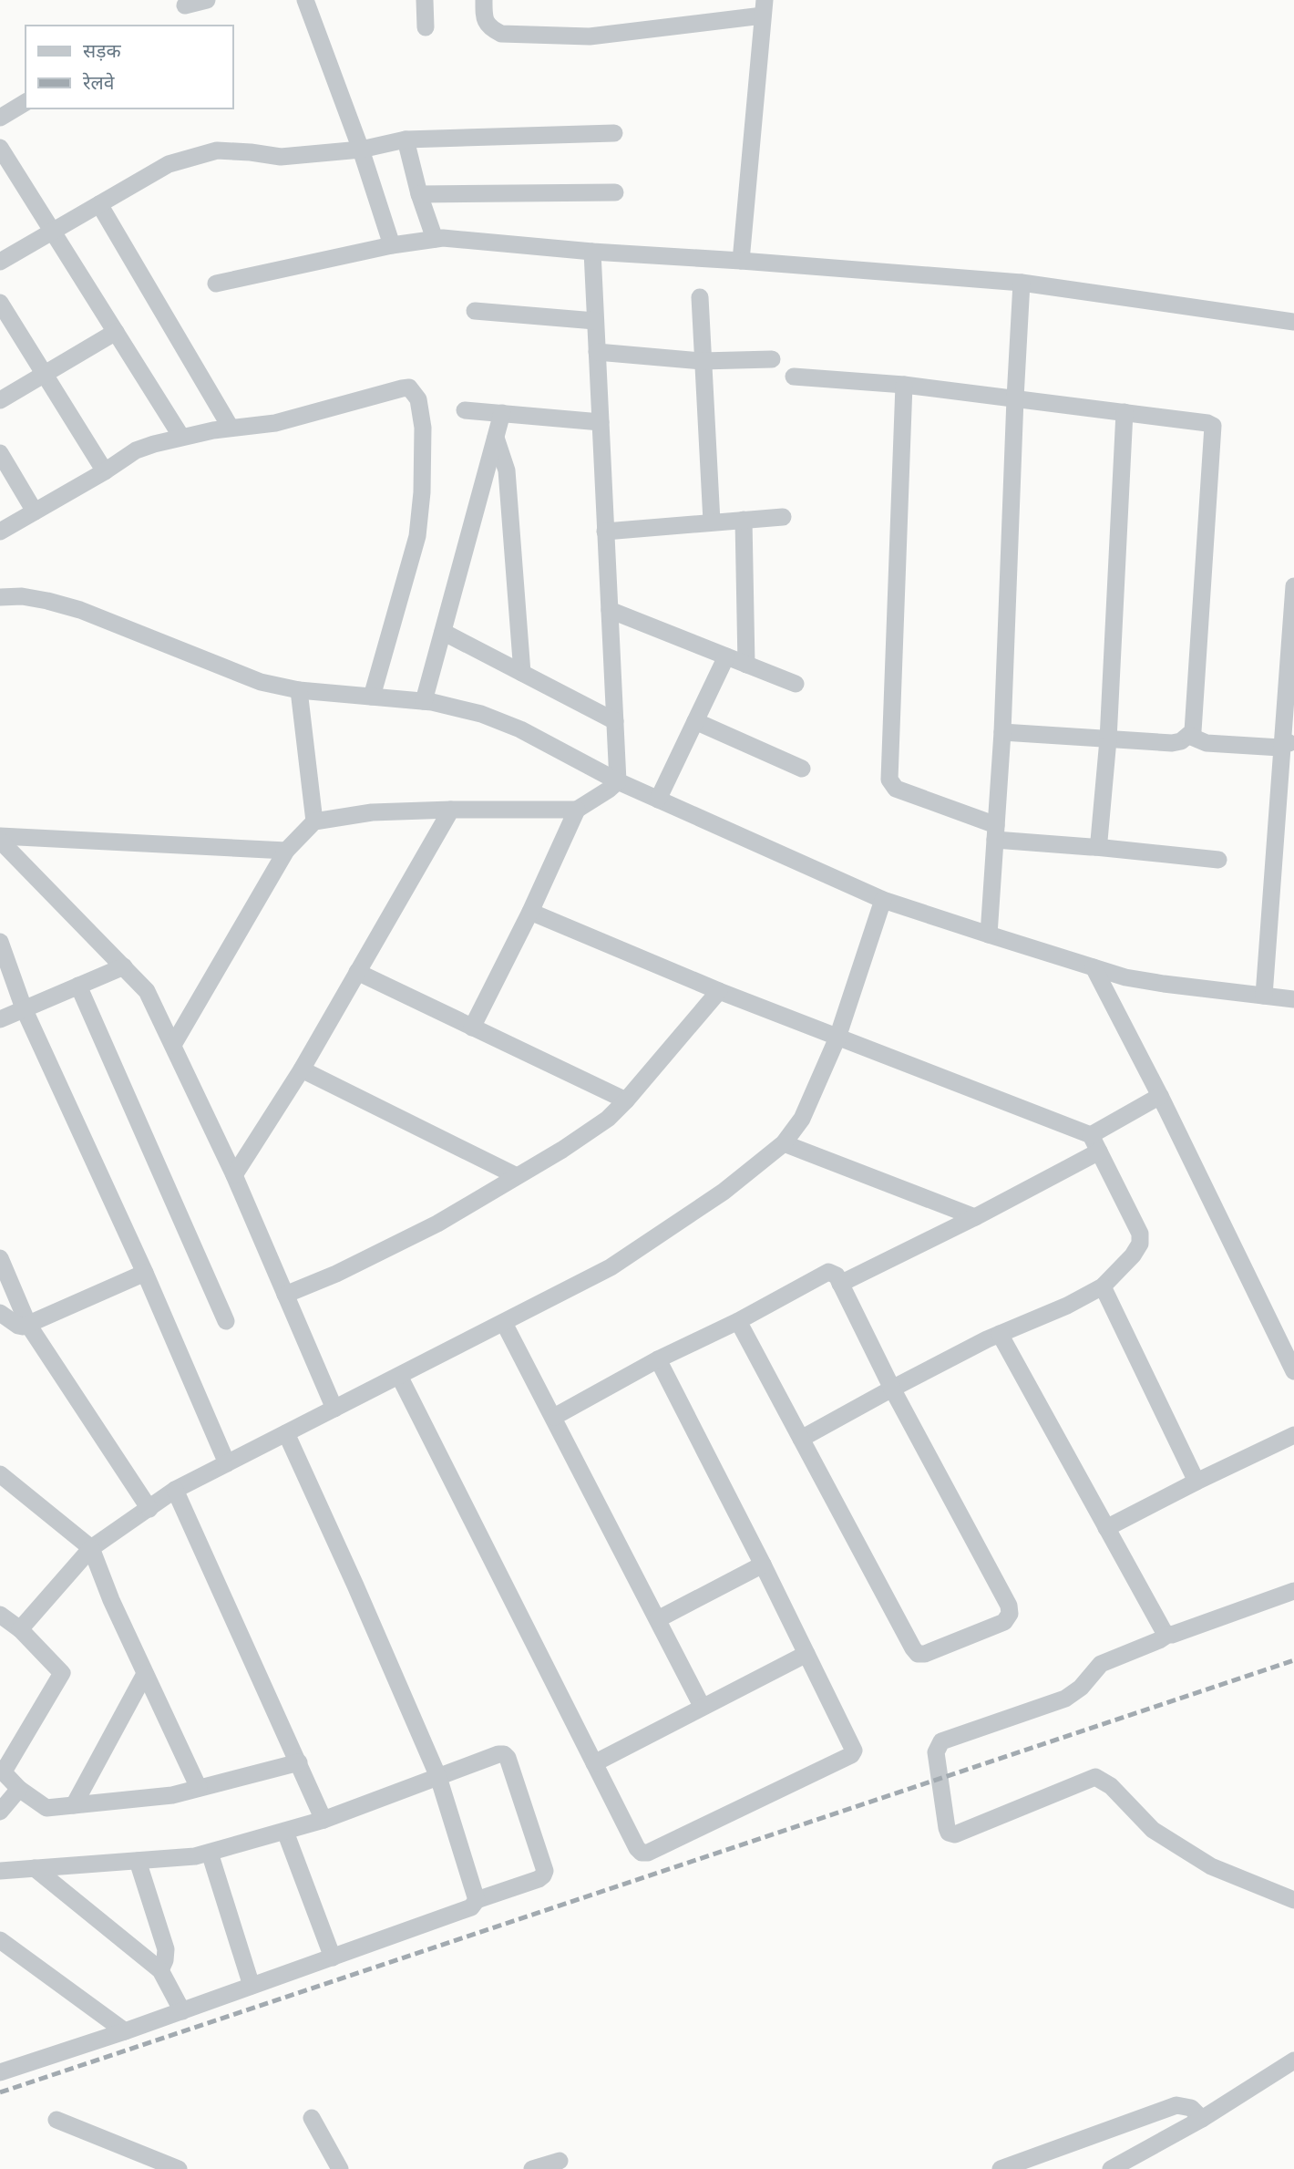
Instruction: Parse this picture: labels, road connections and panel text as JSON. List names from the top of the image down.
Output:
{
  "legend": ["सड़क", "रेलवे"]
}
